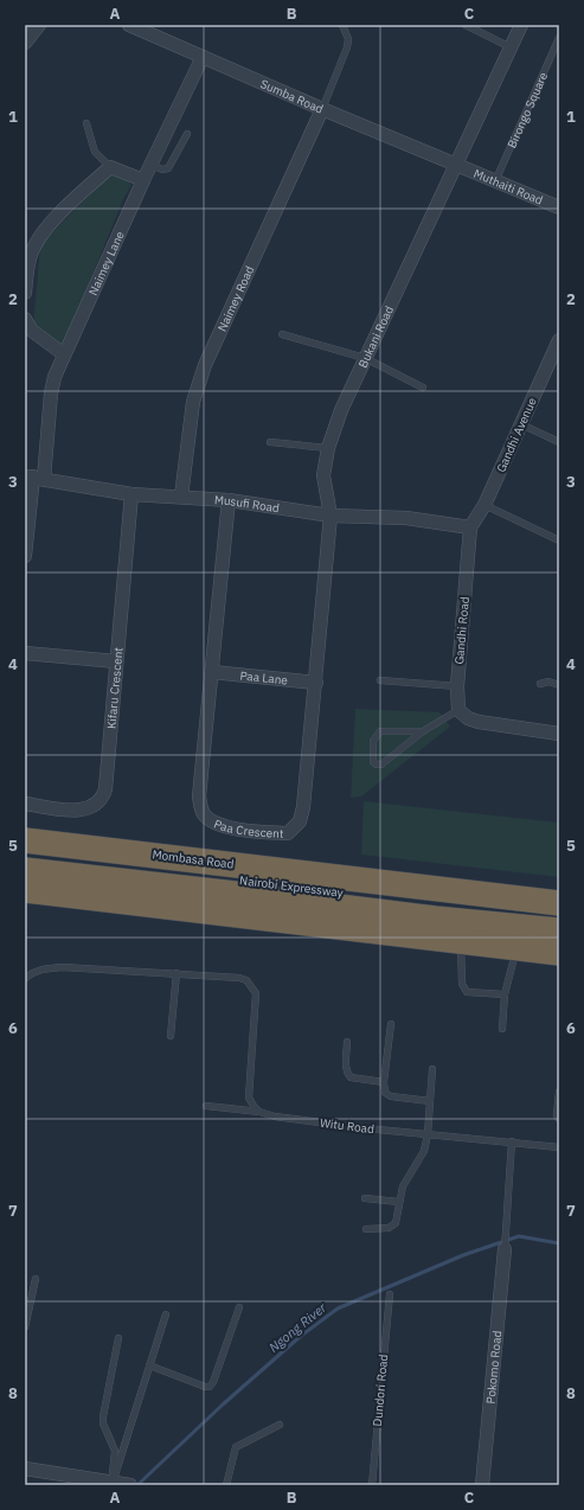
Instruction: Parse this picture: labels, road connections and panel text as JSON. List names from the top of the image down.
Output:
{
  "streets": {
    "highway": ["Mombasa Road", "Nairobi Expressway"],
    "street": [
      "Sumba Road",
      "Muthaiti Road",
      "Naimey Lane",
      "Naimey Road",
      "Bukani Road",
      "Gandhi Avenue",
      "Musufi Road",
      "Gandhi Road",
      "Paa Lane",
      "Kifaru Crescent",
      "Paa Crescent",
      "Pokomo Road"
    ],
    "lane": ["Birongo Square", "Witu Road", "Dundori Road"]
  },
  "crossings": [
    ["Sumba Road", "Muthaiti Road"],
    ["Sumba Road", "Naimey Lane"],
    ["Sumba Road", "Naimey Road"],
    ["Sumba Road", "Bukani Road"],
    ["Birongo Square", "Muthaiti Road"],
    ["Muthaiti Road", "Bukani Road"],
    ["Naimey Lane", "Musufi Road"],
    ["Naimey Road", "Musufi Road"],
    ["Bukani Road", "Musufi Road"],
    ["Bukani Road", "Paa Crescent"],
    ["Gandhi Avenue", "Musufi Road"],
    ["Gandhi Avenue", "Gandhi Road"],
    ["Musufi Road", "Gandhi Road"],
    ["Musufi Road", "Kifaru Crescent"],
    ["Musufi Road", "Paa Crescent"],
    ["Paa Lane", "Paa Crescent"]
  ],
  "water": ["Ngong River"],
  "grid": {
    "columns": ["A", "B", "C"],
    "rows": [
      "1",
      "2",
      "3",
      "4",
      "5",
      "6",
      "7",
      "8"
    ]
  }
}
